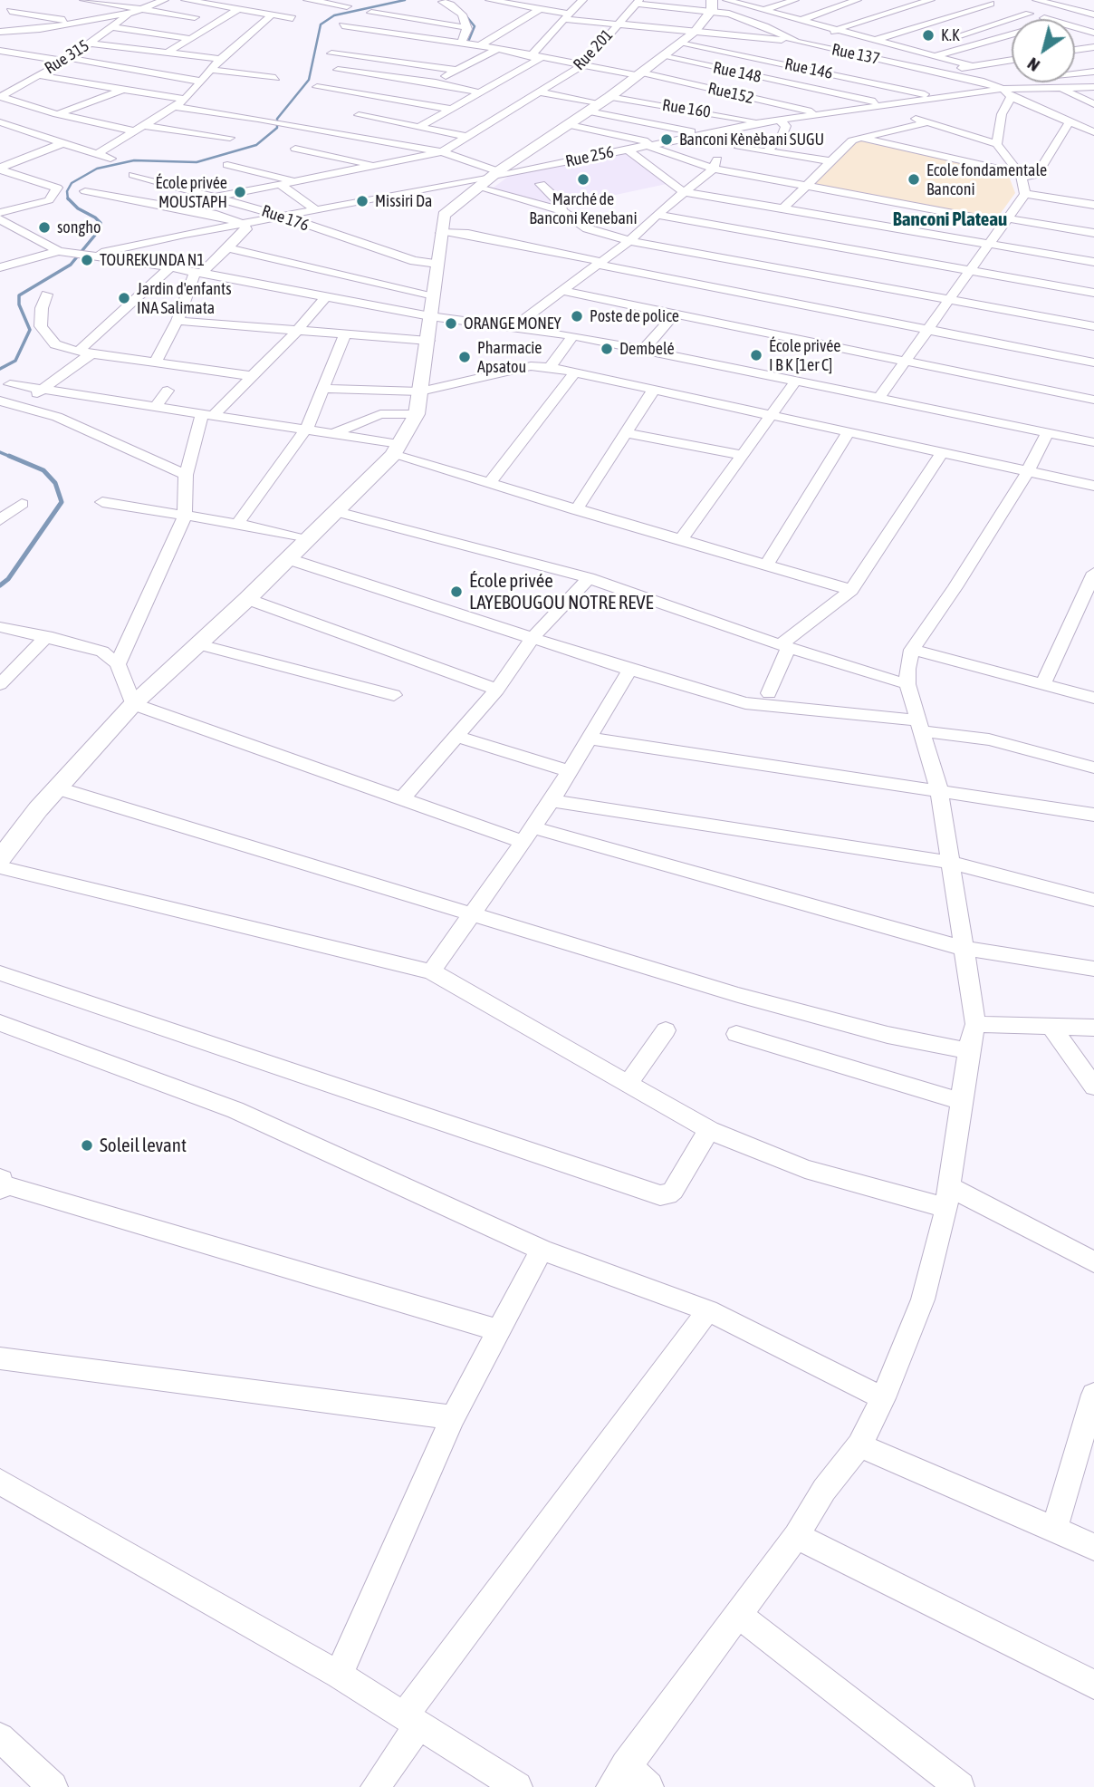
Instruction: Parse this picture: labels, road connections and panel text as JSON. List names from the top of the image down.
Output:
{
  "streets": {
    "street": [
      "Rue 201",
      "Rue 137",
      "Rue 315",
      "Rue 146",
      "Rue 148",
      "Rue152",
      "Rue 160",
      "Rue 256",
      "Rue 176"
    ]
  },
  "crossings": [
    ["Rue 201", "Rue 137"],
    ["Rue 201", "Rue152"],
    ["Rue 137", "Rue 256"],
    ["Rue 146", "Rue 256"],
    ["Rue 148", "Rue 256"],
    ["Rue152", "Rue 256"],
    ["Rue 160", "Rue 256"],
    ["Rue 256", "Rue 176"]
  ],
  "districts": ["Banconi Plateau"],
  "places": [
    "K.K",
    "Banconi Kènèbani SUGU",
    "Marché de Banconi Kenebani",
    "Ecole fondamentale Banconi",
    "École privée MOUSTAPH",
    "Missiri Da",
    "songho",
    "TOUREKUNDA N1",
    "Jardin d'enfants INA Salimata",
    "Poste de police",
    "ORANGE MONEY",
    "Dembelé",
    "École privée I B K [1er C]",
    "Pharmacie Apsatou",
    "École privée LAYEBOUGOU NOTRE REVE",
    "Soleil levant"
  ],
  "north": "bottom left"
}
